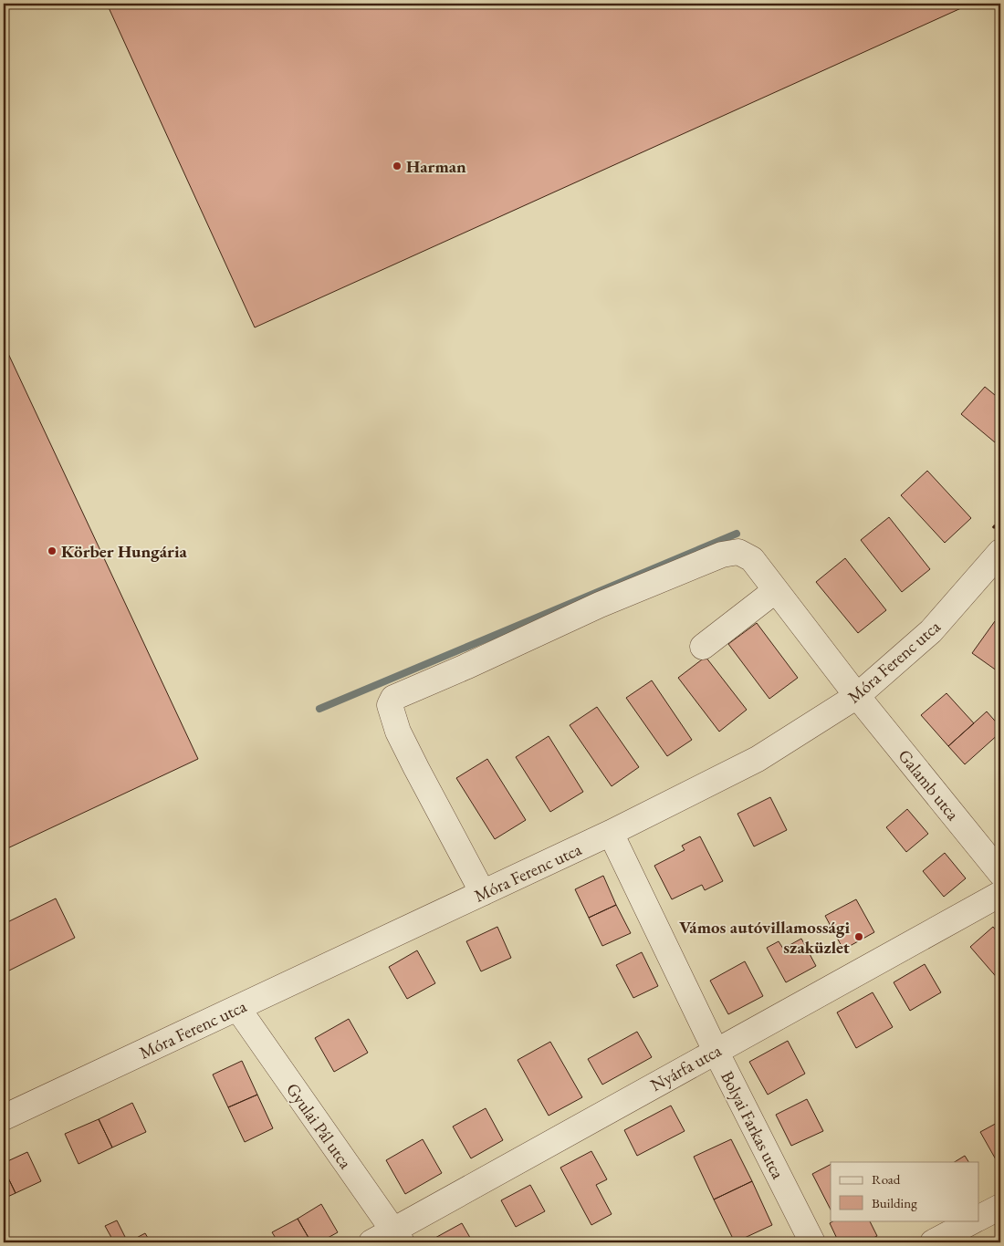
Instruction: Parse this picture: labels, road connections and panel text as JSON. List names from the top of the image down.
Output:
{
  "streets": {
    "street": [
      "Móra Ferenc utca",
      "Galamb utca",
      "Nyárfa utca",
      "Bolyai Farkas utca",
      "Gyulai Pál utca"
    ]
  },
  "crossings": [
    ["Móra Ferenc utca", "Galamb utca"],
    ["Móra Ferenc utca", "Bolyai Farkas utca"],
    ["Móra Ferenc utca", "Gyulai Pál utca"],
    ["Nyárfa utca", "Bolyai Farkas utca"],
    ["Nyárfa utca", "Gyulai Pál utca"]
  ],
  "places": ["Harman", "Körber Hungária", "Vámos autóvillamossági szaküzlet"],
  "legend": ["Road", "Building"]
}
